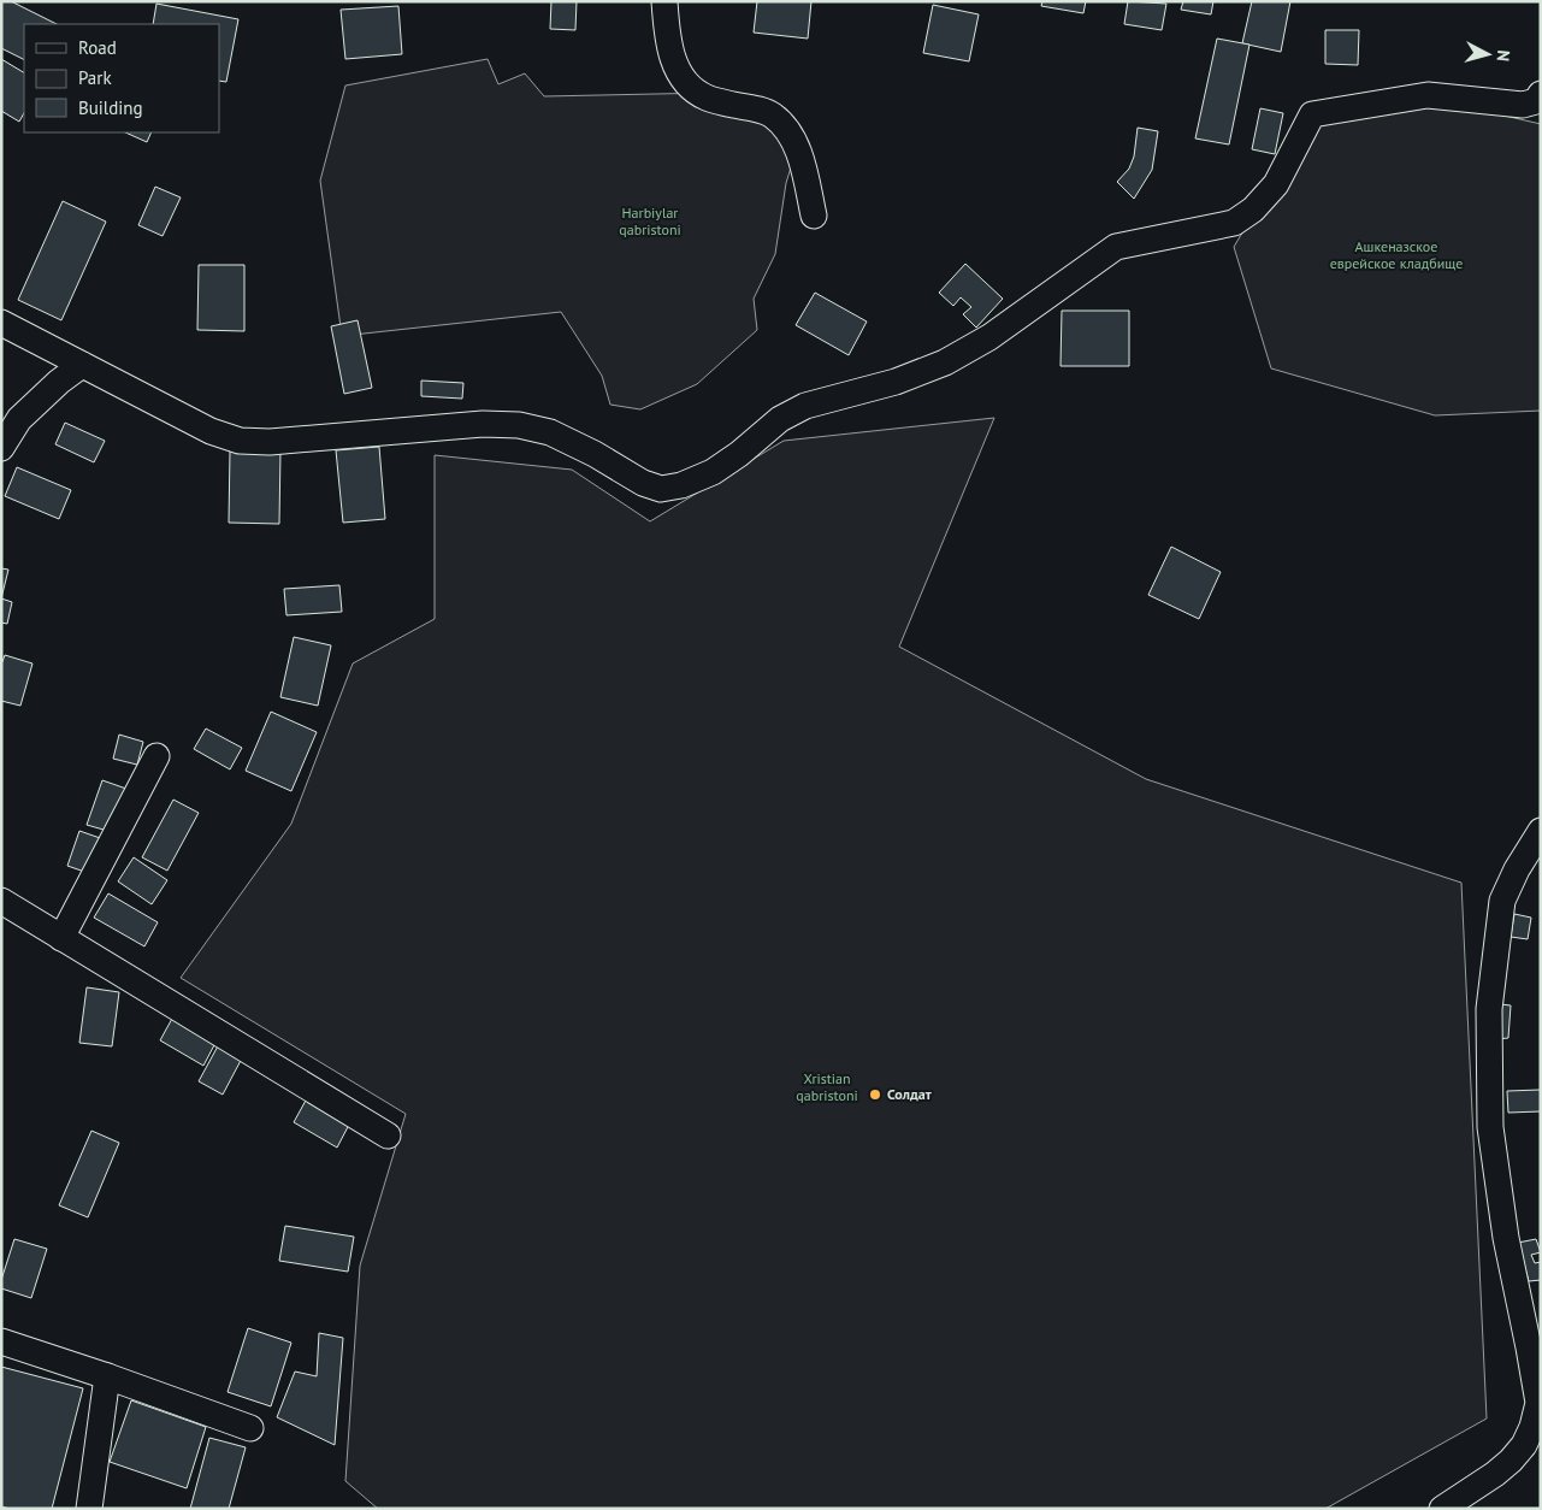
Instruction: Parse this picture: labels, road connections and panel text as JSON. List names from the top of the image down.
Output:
{
  "parks": ["Harbiylar qabristoni", "Ашкеназское еврейское кладбище", "Xristian qabristoni"],
  "places": ["Солдат"],
  "legend": ["Road", "Park", "Building"],
  "north": "right"
}
